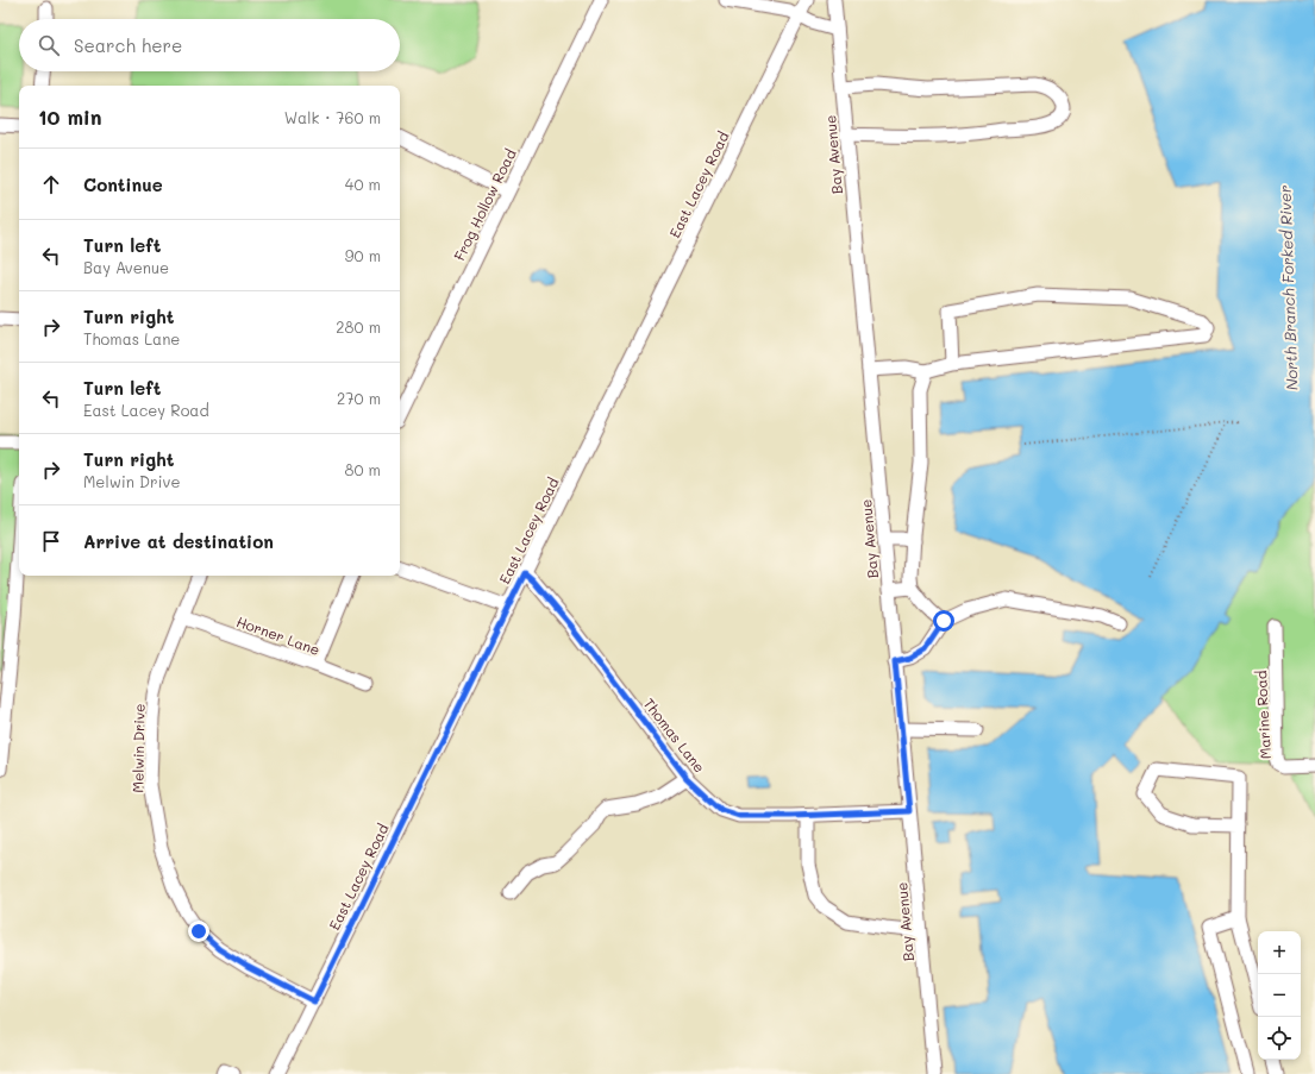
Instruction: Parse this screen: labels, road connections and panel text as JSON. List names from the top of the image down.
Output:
{
  "streets": {
    "street": [
      "Bay Avenue",
      "East Lacey Road",
      "Frog Hollow Road",
      "Horner Lane",
      "Marine Road",
      "Thomas Lane",
      "Melwin Drive"
    ]
  },
  "crossings": [
    ["Bay Avenue", "Thomas Lane"],
    ["East Lacey Road", "Thomas Lane"],
    ["East Lacey Road", "Melwin Drive"],
    ["Horner Lane", "Melwin Drive"]
  ],
  "water": ["North Branch Forked River"],
  "page": {
    "search": "Search here",
    "heading": ["10 min", "Walk · 760 m"],
    "list": [
      ["Continue", "40 m"],
      ["Turn left", "Bay Avenue", "90 m"],
      ["Turn right", "Thomas Lane", "280 m"],
      ["Turn left", "East Lacey Road", "270 m"],
      ["Turn right", "Melwin Drive", "80 m"],
      "Arrive at destination"
    ],
    "map_buttons": ["+", "−"]
  }
}
